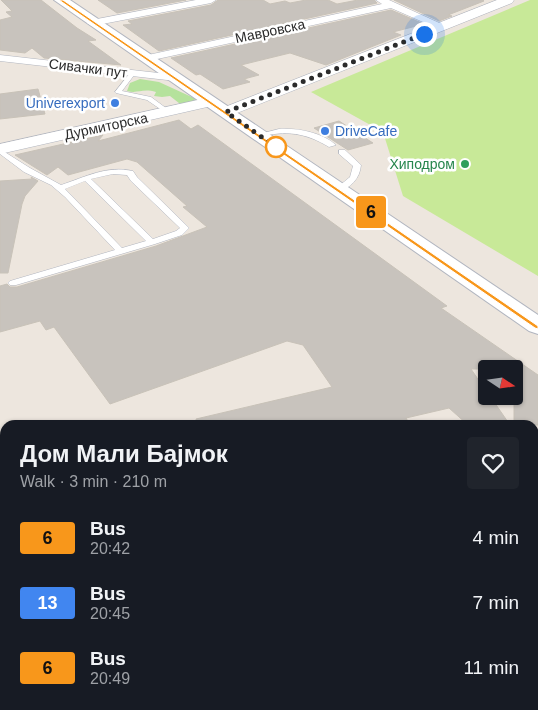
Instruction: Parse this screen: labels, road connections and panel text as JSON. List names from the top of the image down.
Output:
{
  "streets": {
    "street": ["Мавровска", "Сивачки пут", "Дурмиторска"]
  },
  "places": ["Univerexport", "DriveCafe", "Хиподром"],
  "lines": ["bus line 6"],
  "north": "right",
  "page": {
    "on_map": "6",
    "heading": ["Дом Мали Бајмок", "Walk · 3 min · 210 m"],
    "list": [
      {
        "mark": "6",
        "name": "Bus",
        "note": "20:42",
        "value": "4 min"
      },
      {
        "mark": "13",
        "name": "Bus",
        "note": "20:45",
        "value": "7 min"
      },
      {
        "mark": "6",
        "name": "Bus",
        "note": "20:49",
        "value": "11 min"
      }
    ]
  }
}
